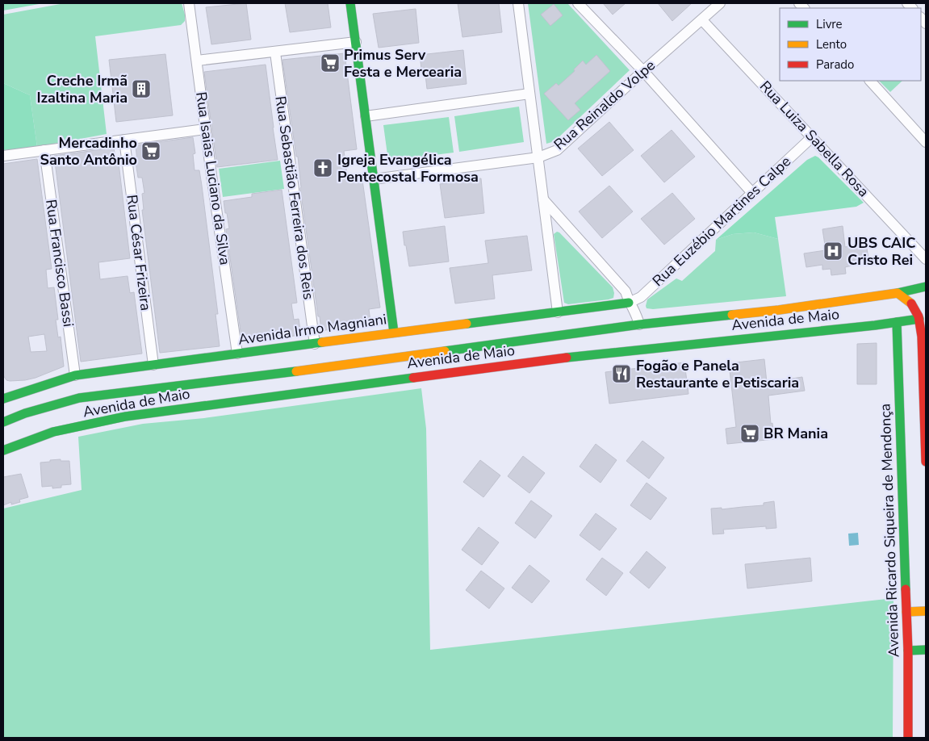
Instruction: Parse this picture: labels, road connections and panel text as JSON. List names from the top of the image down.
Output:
{
  "streets": {
    "main road": ["Avenida de Maio", "Avenida Irmo Magniani", "Avenida Ricardo Siqueira de Mendonça"],
    "street": [
      "Rua Reinaldo Volpe",
      "Rua Luiza Sabella Rosa",
      "Rua Isaias Luciano da Silva",
      "Rua Sebastião Ferreira dos Reis",
      "Rua Euzébio Martines Calpe",
      "Rua César Frizeira",
      "Rua Francisco Bassi"
    ]
  },
  "crossings": [
    ["Rua Reinaldo Volpe", "Rua Luiza Sabella Rosa"],
    ["Rua Luiza Sabella Rosa", "Rua Euzébio Martines Calpe"],
    ["Rua Isaias Luciano da Silva", "Avenida Irmo Magniani"],
    ["Rua Sebastião Ferreira dos Reis", "Avenida Irmo Magniani"],
    ["Rua Euzébio Martines Calpe", "Avenida Irmo Magniani"],
    ["Rua César Frizeira", "Avenida Irmo Magniani"],
    ["Rua Francisco Bassi", "Avenida Irmo Magniani"],
    ["Avenida de Maio", "Avenida Ricardo Siqueira de Mendonça"]
  ],
  "places": {
    "supermarket": ["Primus Serv Festa e Mercearia", "Mercadinho Santo Antônio", "BR Mania"],
    "building": ["Creche Irmã Izaltina Maria"],
    "church": ["Igreja Evangélica Pentecostal Formosa"],
    "hospital": ["UBS CAIC Cristo Rei"],
    "restaurant": ["Fogão e Panela Restaurante e Petiscaria"]
  },
  "legend": ["Livre", "Lento", "Parado"]
}
